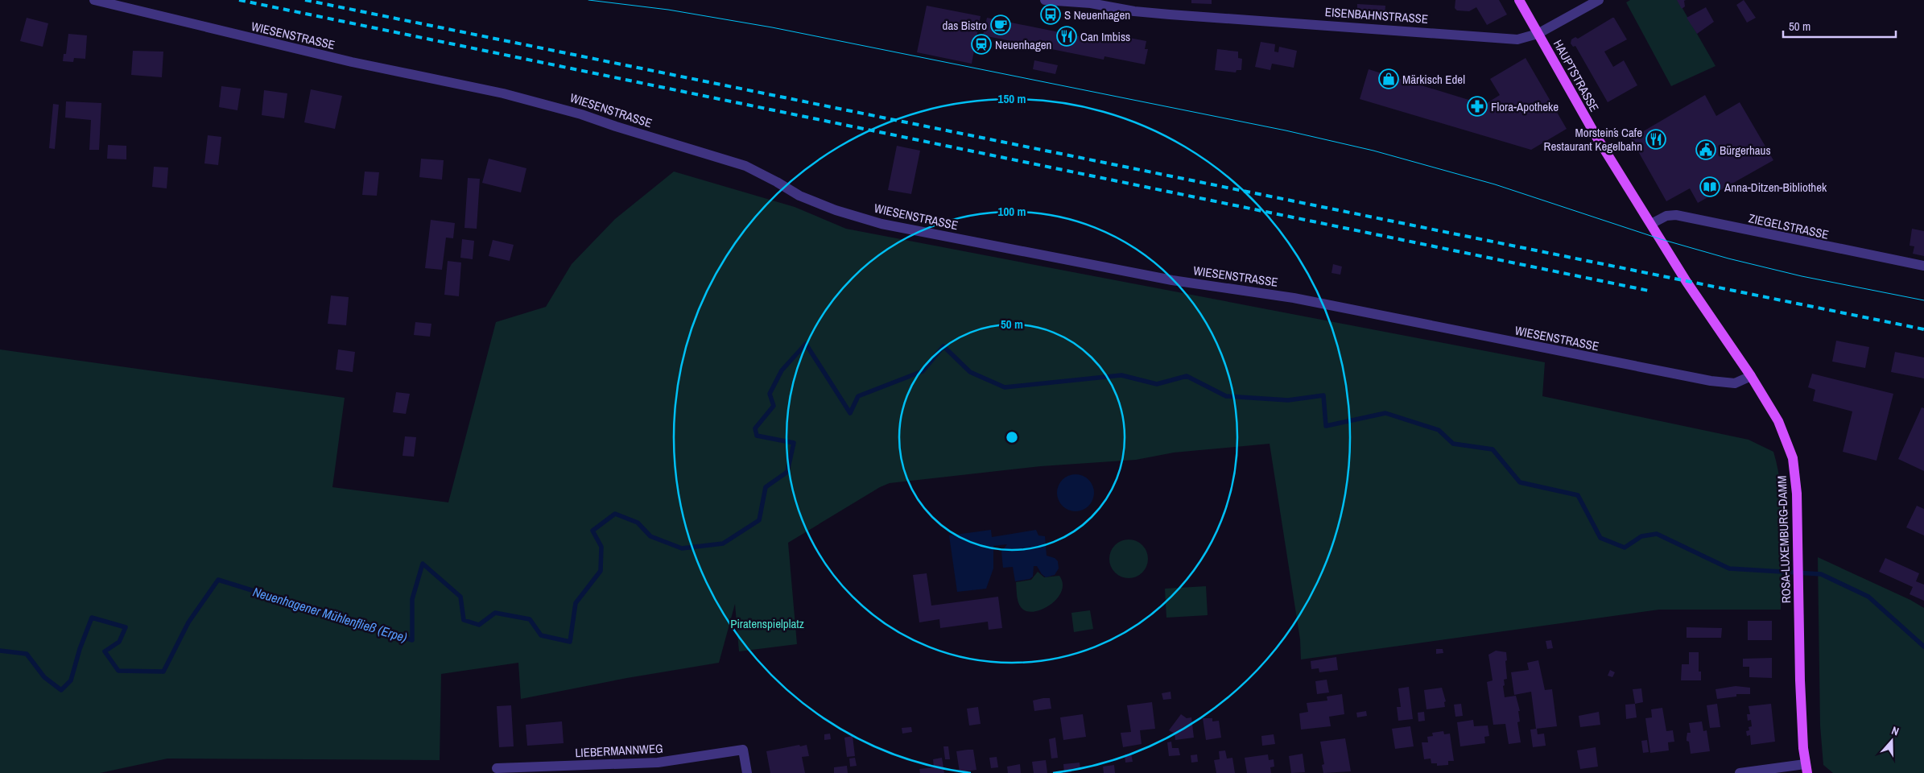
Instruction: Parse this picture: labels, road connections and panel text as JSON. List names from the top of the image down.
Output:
{
  "streets": {
    "main road": ["HAUPTSTRASSE", "ROSA-LUXEMBURG-DAMM"],
    "street": [
      "EISENBAHNSTRASSE",
      "WIESENSTRASSE",
      "ZIEGELSTRASSE",
      "LIEBERMANNWEG"
    ]
  },
  "crossings": [
    ["EISENBAHNSTRASSE", "HAUPTSTRASSE"],
    ["WIESENSTRASSE", "ROSA-LUXEMBURG-DAMM"],
    ["HAUPTSTRASSE", "ZIEGELSTRASSE"],
    ["HAUPTSTRASSE", "ROSA-LUXEMBURG-DAMM"],
    ["ZIEGELSTRASSE", "ROSA-LUXEMBURG-DAMM"]
  ],
  "water": ["Neuenhagener Mühlenfließ (Erpe)"],
  "parks": ["Piratenspielplatz"],
  "places": {
    "bus stop": ["S Neuenhagen"],
    "cafe": ["das Bistro"],
    "restaurant": ["Can Imbiss", "Morstein´s Cafe Restaurant Kegelbahn"],
    "station": ["Neuenhagen"],
    "shop": ["Märkisch Edel"],
    "pharmacy": ["Flora-Apotheke"],
    "public building": ["Bürgerhaus"],
    "library": ["Anna-Ditzen-Bibliothek"]
  },
  "scale_bar": "50 m",
  "north": "top",
  "rings": ["150 m", "100 m", "50 m"]
}
